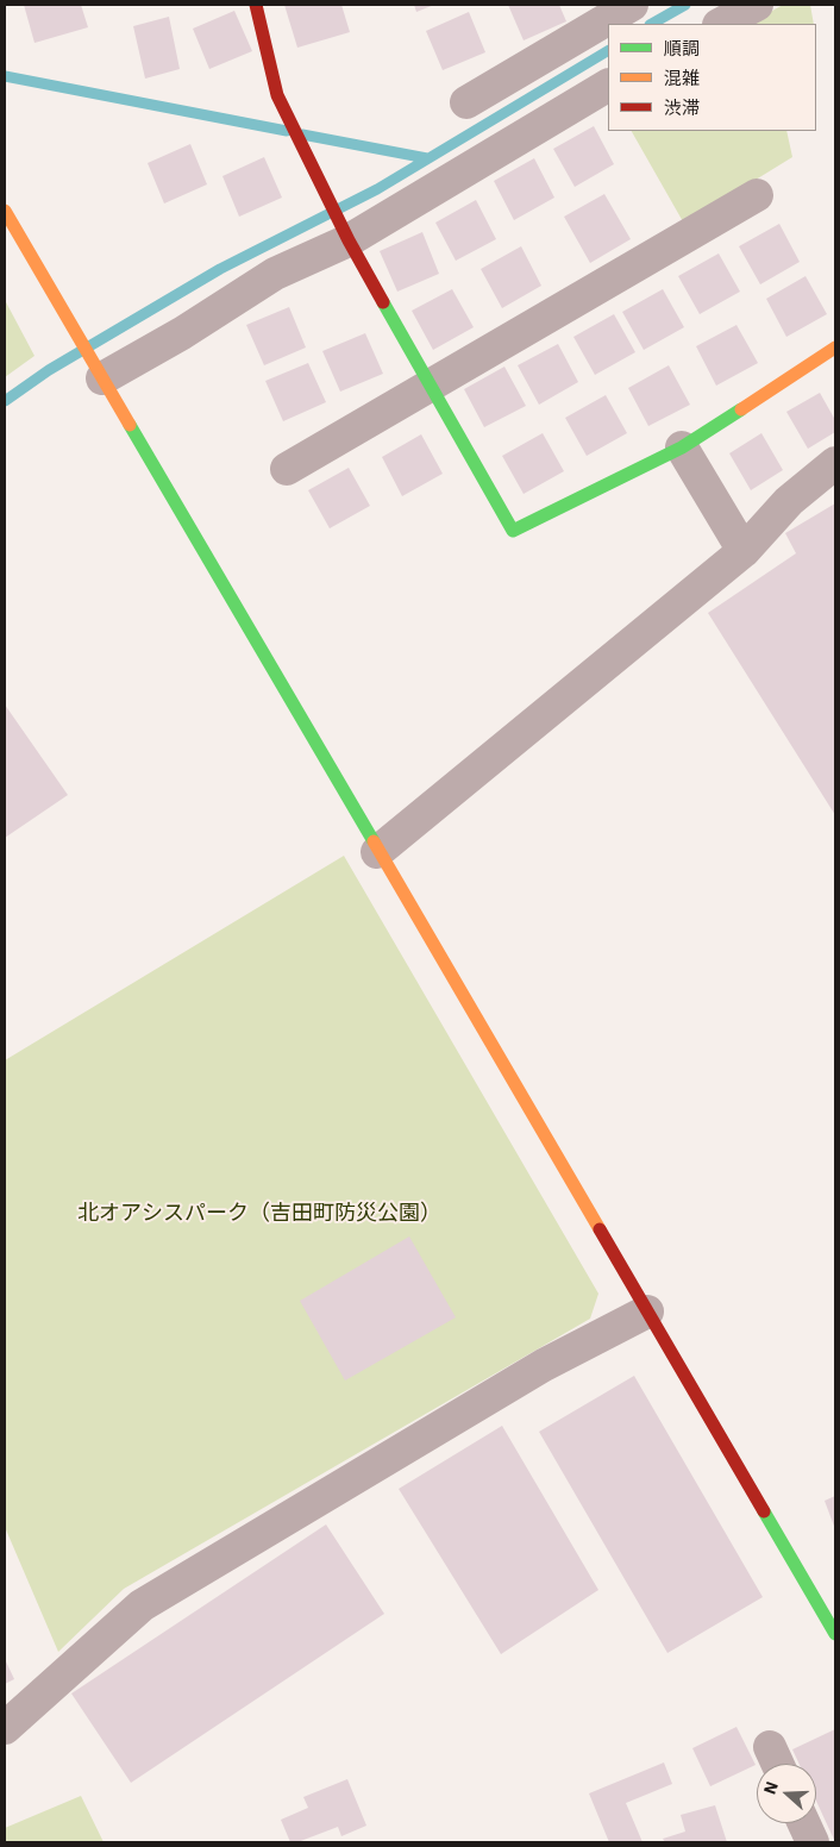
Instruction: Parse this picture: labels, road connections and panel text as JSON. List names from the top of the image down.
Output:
{
  "parks": ["北オアシスパーク（吉田町防災公園）"],
  "legend": ["順調", "混雑", "渋滞"],
  "north": "left"
}
